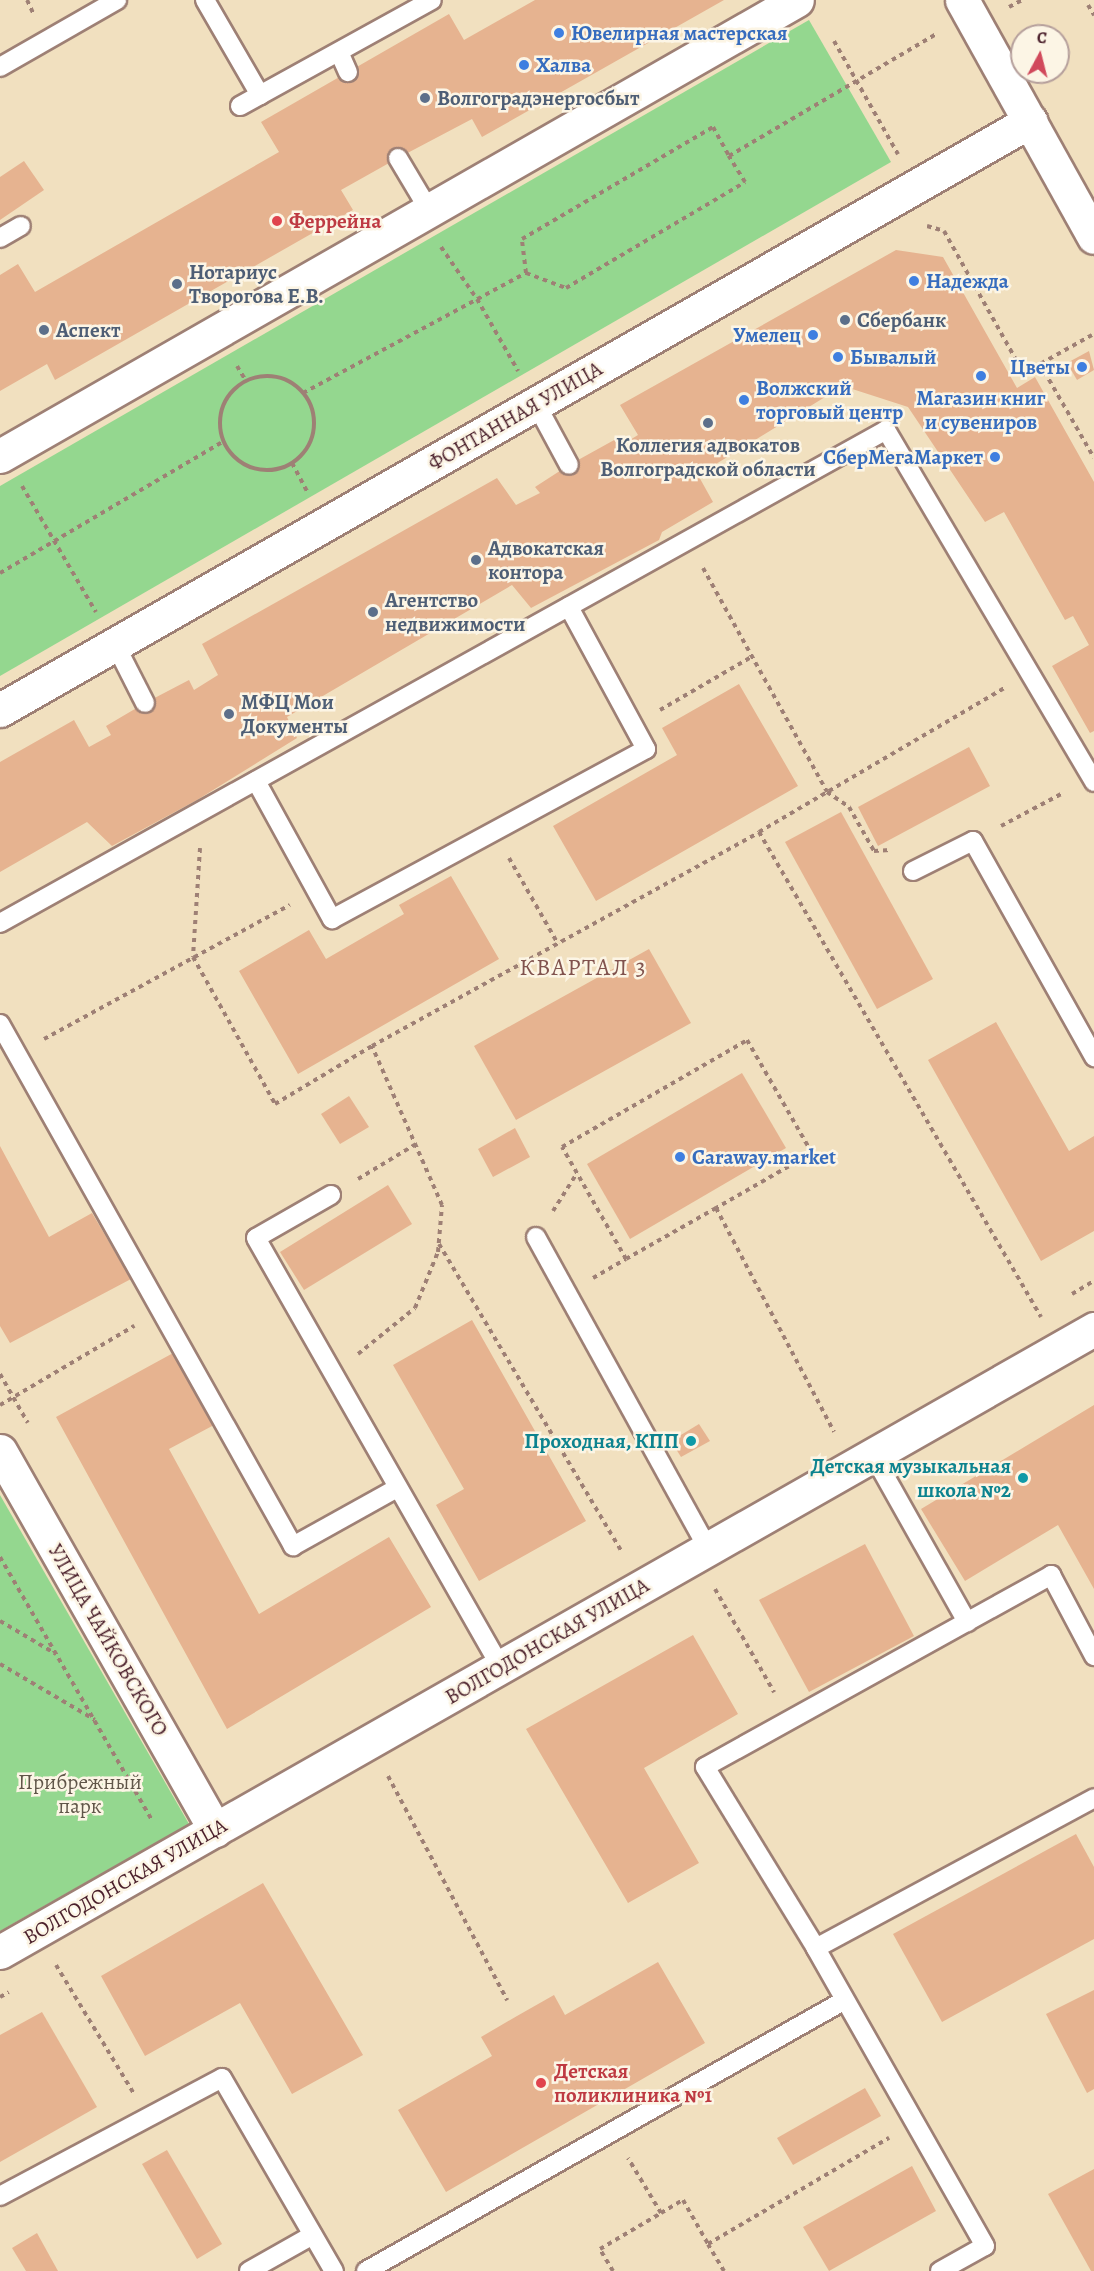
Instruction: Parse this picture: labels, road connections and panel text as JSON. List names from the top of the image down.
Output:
{
  "streets": {
    "street": ["ФОНТАННАЯ УЛИЦА", "УЛИЦА ЧАЙКОВСКОГО", "ВОЛГОДОНСКАЯ УЛИЦА"]
  },
  "crossings": [
    ["УЛИЦА ЧАЙКОВСКОГО", "ВОЛГОДОНСКАЯ УЛИЦА"]
  ],
  "districts": ["КВАРТАЛ 3"],
  "parks": ["Прибрежный парк"],
  "places": [
    "Ювелирная мастерская",
    "Халва",
    "Волгоградэнергосбыт",
    "Феррейна",
    "Надежда",
    "Нотариус Творогова Е.В.",
    "Сбербанк",
    "Аспект",
    "Умелец",
    "Бывалый",
    "Цветы",
    "Магазин книг и сувениров",
    "Волжский торговый центр",
    "Коллегия адвокатов Волгоградской области",
    "СберМегаМаркет",
    "Адвокатская контора",
    "Агентство недвижимости",
    "МФЦ Мои Документы",
    "Caraway.market",
    "Проходная, КПП",
    "Детская музыкальная школа №2",
    "Детская поликлиника №1"
  ],
  "north": "top"
}
